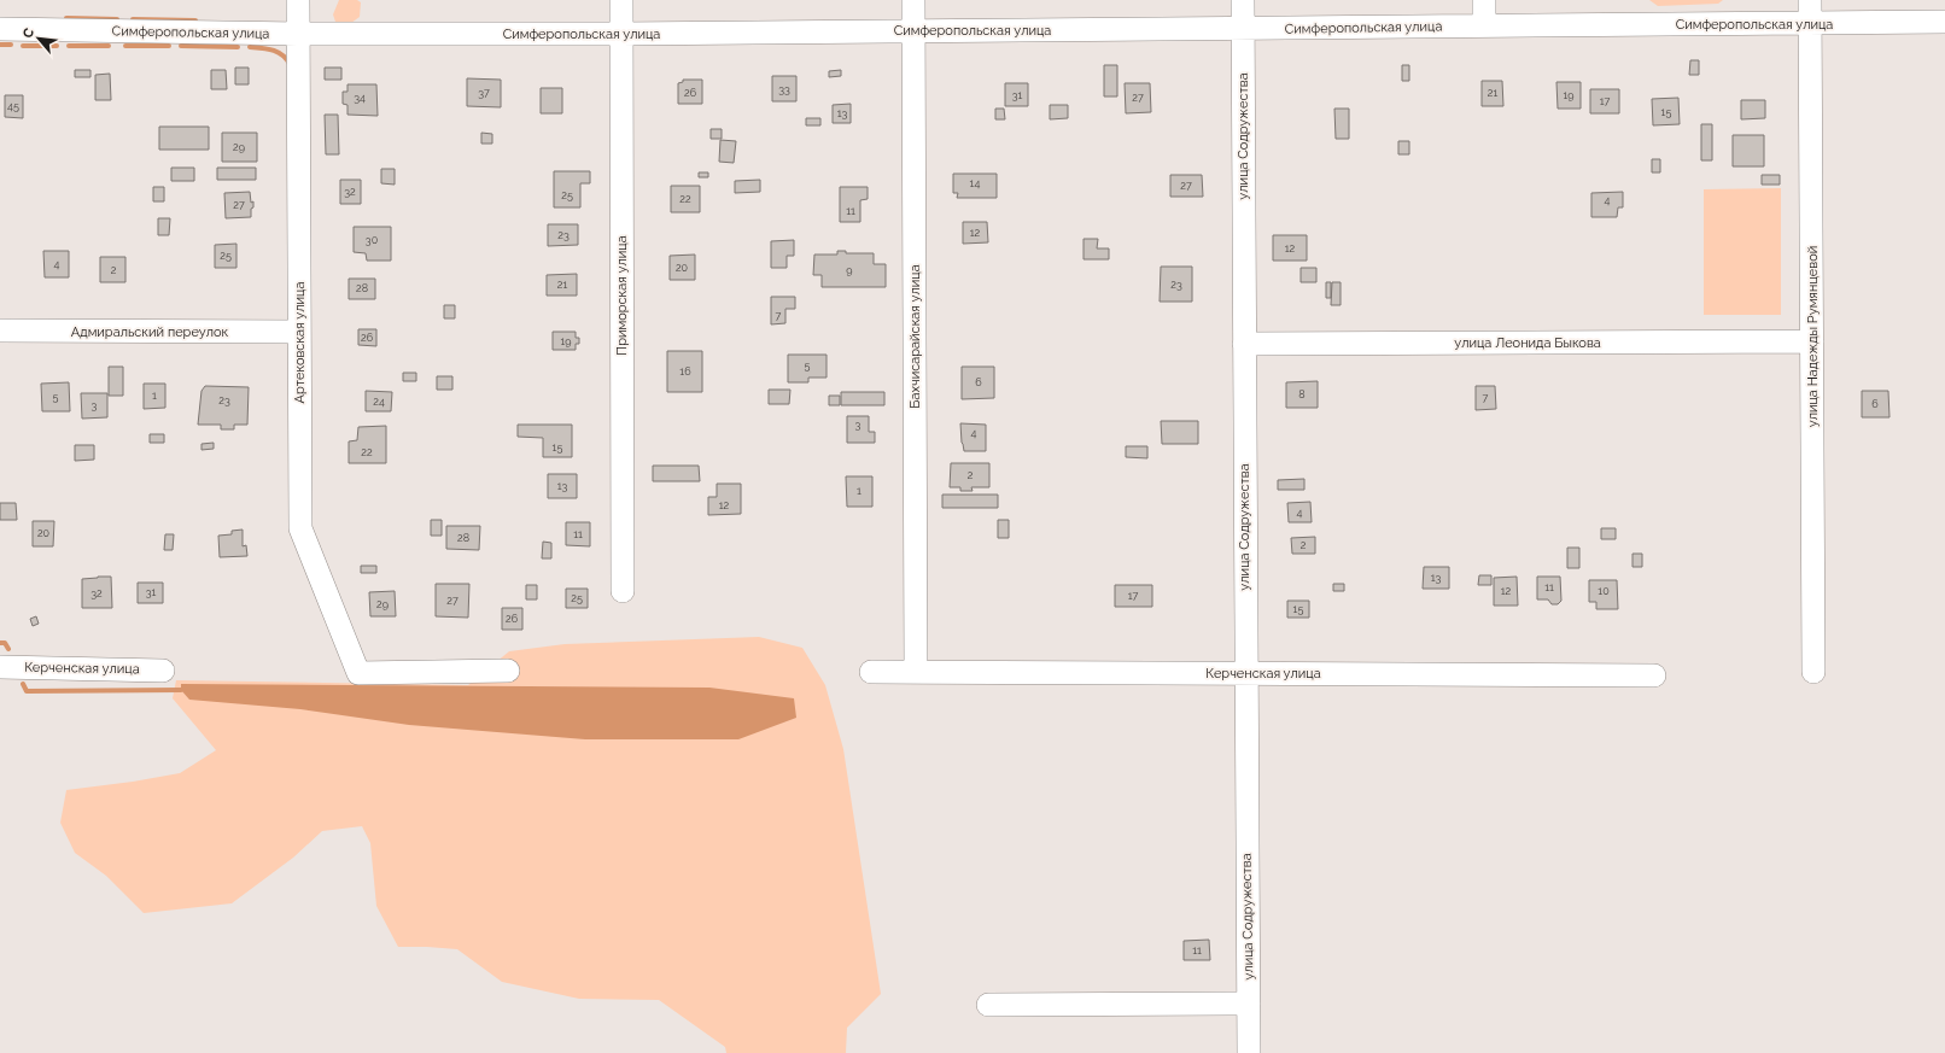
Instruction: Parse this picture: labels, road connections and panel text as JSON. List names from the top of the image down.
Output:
{
  "streets": {
    "street": [
      "Симферопольская улица",
      "улица Содружества",
      "Приморская улица",
      "Адмиральский переулок",
      "Бахчисарайская улица",
      "улица Надежды Румянцевой",
      "Артековская улица",
      "улица Леонида Быкова",
      "Керченская улица"
    ]
  },
  "crossings": [
    ["Симферопольская улица", "улица Содружества"],
    ["Симферопольская улица", "Приморская улица"],
    ["Симферопольская улица", "Бахчисарайская улица"],
    ["Симферопольская улица", "улица Надежды Румянцевой"],
    ["Симферопольская улица", "Артековская улица"],
    ["улица Содружества", "улица Леонида Быкова"],
    ["улица Содружества", "Керченская улица"],
    ["Адмиральский переулок", "Артековская улица"],
    ["Бахчисарайская улица", "Керченская улица"],
    ["улица Надежды Румянцевой", "улица Леонида Быкова"]
  ],
  "house_numbers": [
    "33",
    "37",
    "26",
    "21",
    "31",
    "19",
    "34",
    "27",
    "17",
    "45",
    "15",
    "13",
    "29",
    "14",
    "27",
    "32",
    "25",
    "22",
    "4",
    "27",
    "11",
    "12",
    "23",
    "30",
    "12",
    "25",
    "4",
    "20",
    "2",
    "9",
    "21",
    "23",
    "28",
    "7",
    "26",
    "19",
    "5",
    "16",
    "6",
    "8",
    "1",
    "5",
    "7",
    "23",
    "24",
    "6",
    "3",
    "3",
    "4",
    "15",
    "22",
    "2",
    "13",
    "1",
    "12",
    "4",
    "20",
    "11",
    "28",
    "2",
    "13",
    "11",
    "12",
    "10",
    "31",
    "32",
    "17",
    "25",
    "27",
    "29",
    "15",
    "26",
    "11"
  ],
  "north": "top left"
}
